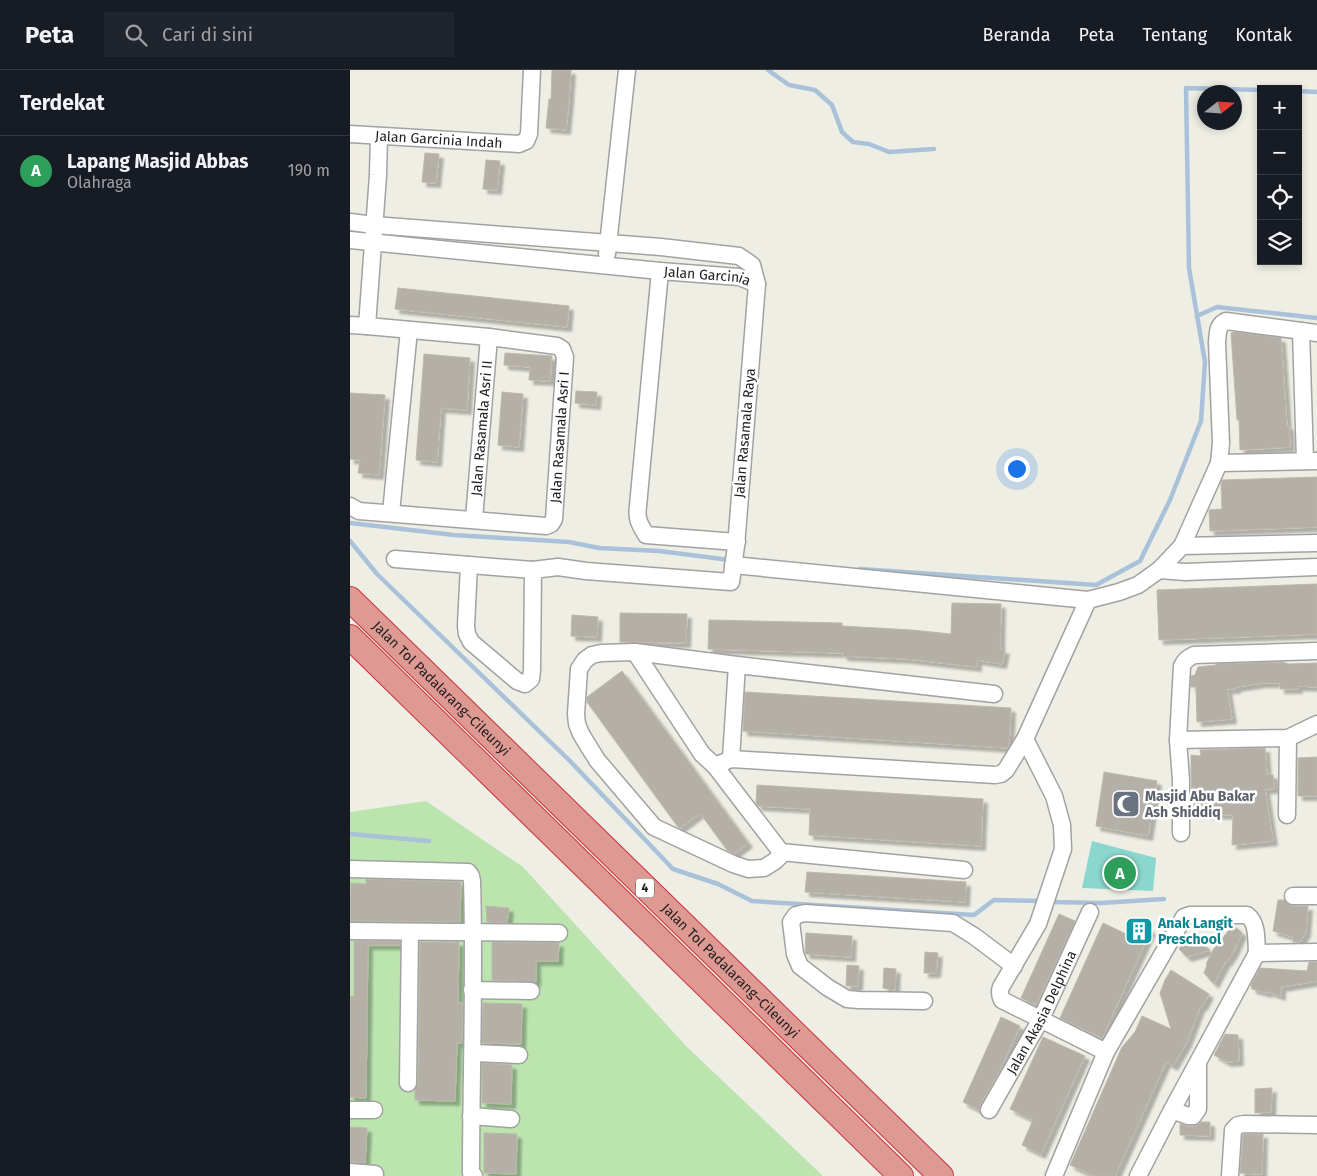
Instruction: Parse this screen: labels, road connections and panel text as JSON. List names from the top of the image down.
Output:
{
  "streets": {
    "highway": ["Jalan Tol Padalarang–Cileunyi", "4"],
    "street": [
      "Jalan Garcinia Indah",
      "Jalan Garcinia",
      "Jalan Rasamala Asri II",
      "Jalan Rasamala Raya",
      "Jalan Rasamala Asri I",
      "Jalan Akasia Delphina"
    ]
  },
  "crossings": [
    ["Jalan Garcinia", "Jalan Rasamala Raya"],
    ["Jalan Rasamala Asri II", "Jalan Rasamala Asri I"]
  ],
  "places": {
    "mosque": ["Masjid Abu Bakar Ash Shiddiq"],
    "building": ["Anak Langit Preschool"]
  },
  "north": "right",
  "page": {
    "header": "Peta",
    "search": "Cari di sini",
    "nav": [
      "Beranda",
      "Peta",
      "Tentang",
      "Kontak"
    ],
    "heading": "Terdekat",
    "map_buttons": ["+", "−"],
    "list": [
      {
        "mark": "A",
        "name": "Lapang Masjid Abbas",
        "note": "Olahraga",
        "value": "190 m"
      }
    ],
    "pins": "A"
  }
}
